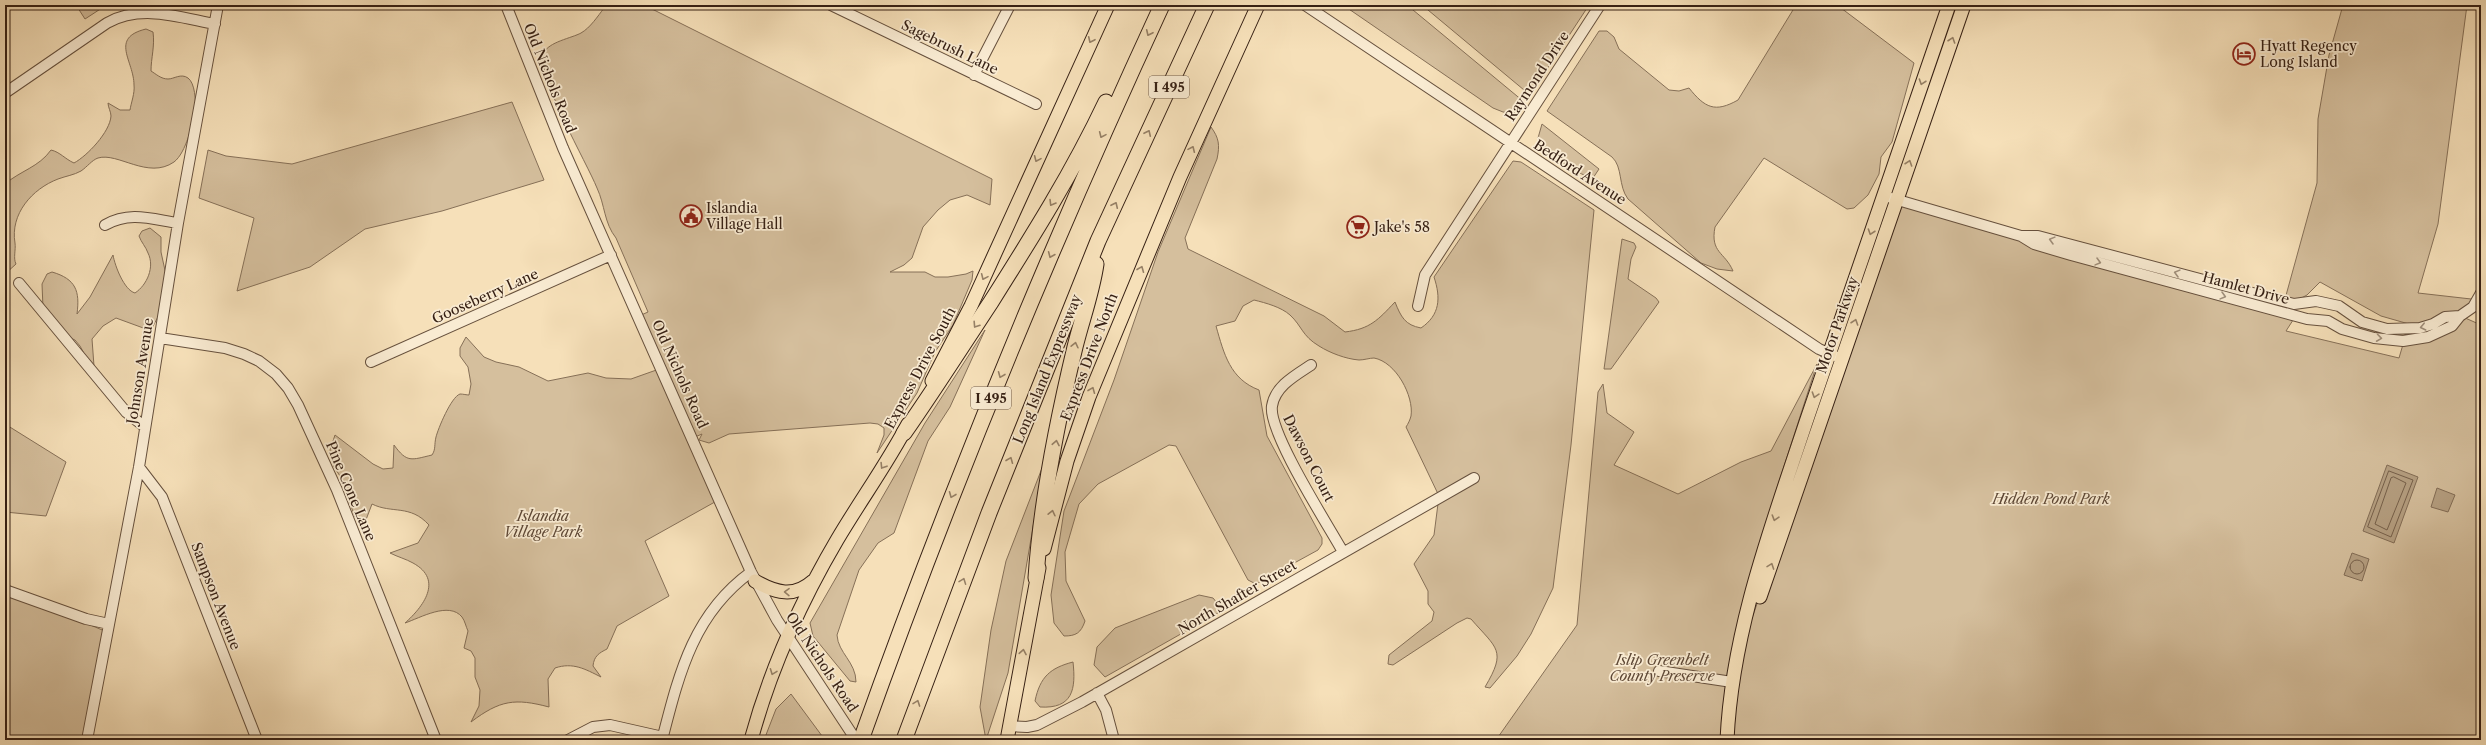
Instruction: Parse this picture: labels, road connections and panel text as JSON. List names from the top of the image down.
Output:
{
  "streets": {
    "highway": ["I 495", "Long Island Expressway"],
    "main road": ["Motor Parkway", "Express Drive North", "Express Drive South"],
    "street": [
      "Sagebrush Lane",
      "Raymond Drive",
      "Old Nichols Road",
      "Bedford Avenue",
      "Hamlet Drive",
      "Gooseberry Lane",
      "Johnson Avenue",
      "Dawson Court",
      "Pine Cone Lane",
      "Sampson Avenue",
      "North Shafter Street"
    ]
  },
  "crossings": [
    ["Raymond Drive", "Bedford Avenue"],
    ["Old Nichols Road", "Gooseberry Lane"],
    ["Old Nichols Road", "Express Drive South"],
    ["Bedford Avenue", "Motor Parkway"],
    ["Hamlet Drive", "Motor Parkway"],
    ["Express Drive North", "North Shafter Street"],
    ["Johnson Avenue", "Pine Cone Lane"],
    ["Johnson Avenue", "Sampson Avenue"],
    ["Dawson Court", "North Shafter Street"]
  ],
  "one_way": ["Express Drive North", "Express Drive South"],
  "parks": ["Hidden Pond Park", "Islandia Village Park", "Islip Greenbelt County Preserve"],
  "places": {
    "hotel": ["Hyatt Regency Long Island"],
    "public building": ["Islandia Village Hall"],
    "supermarket": ["Jake's 58"]
  }
}
